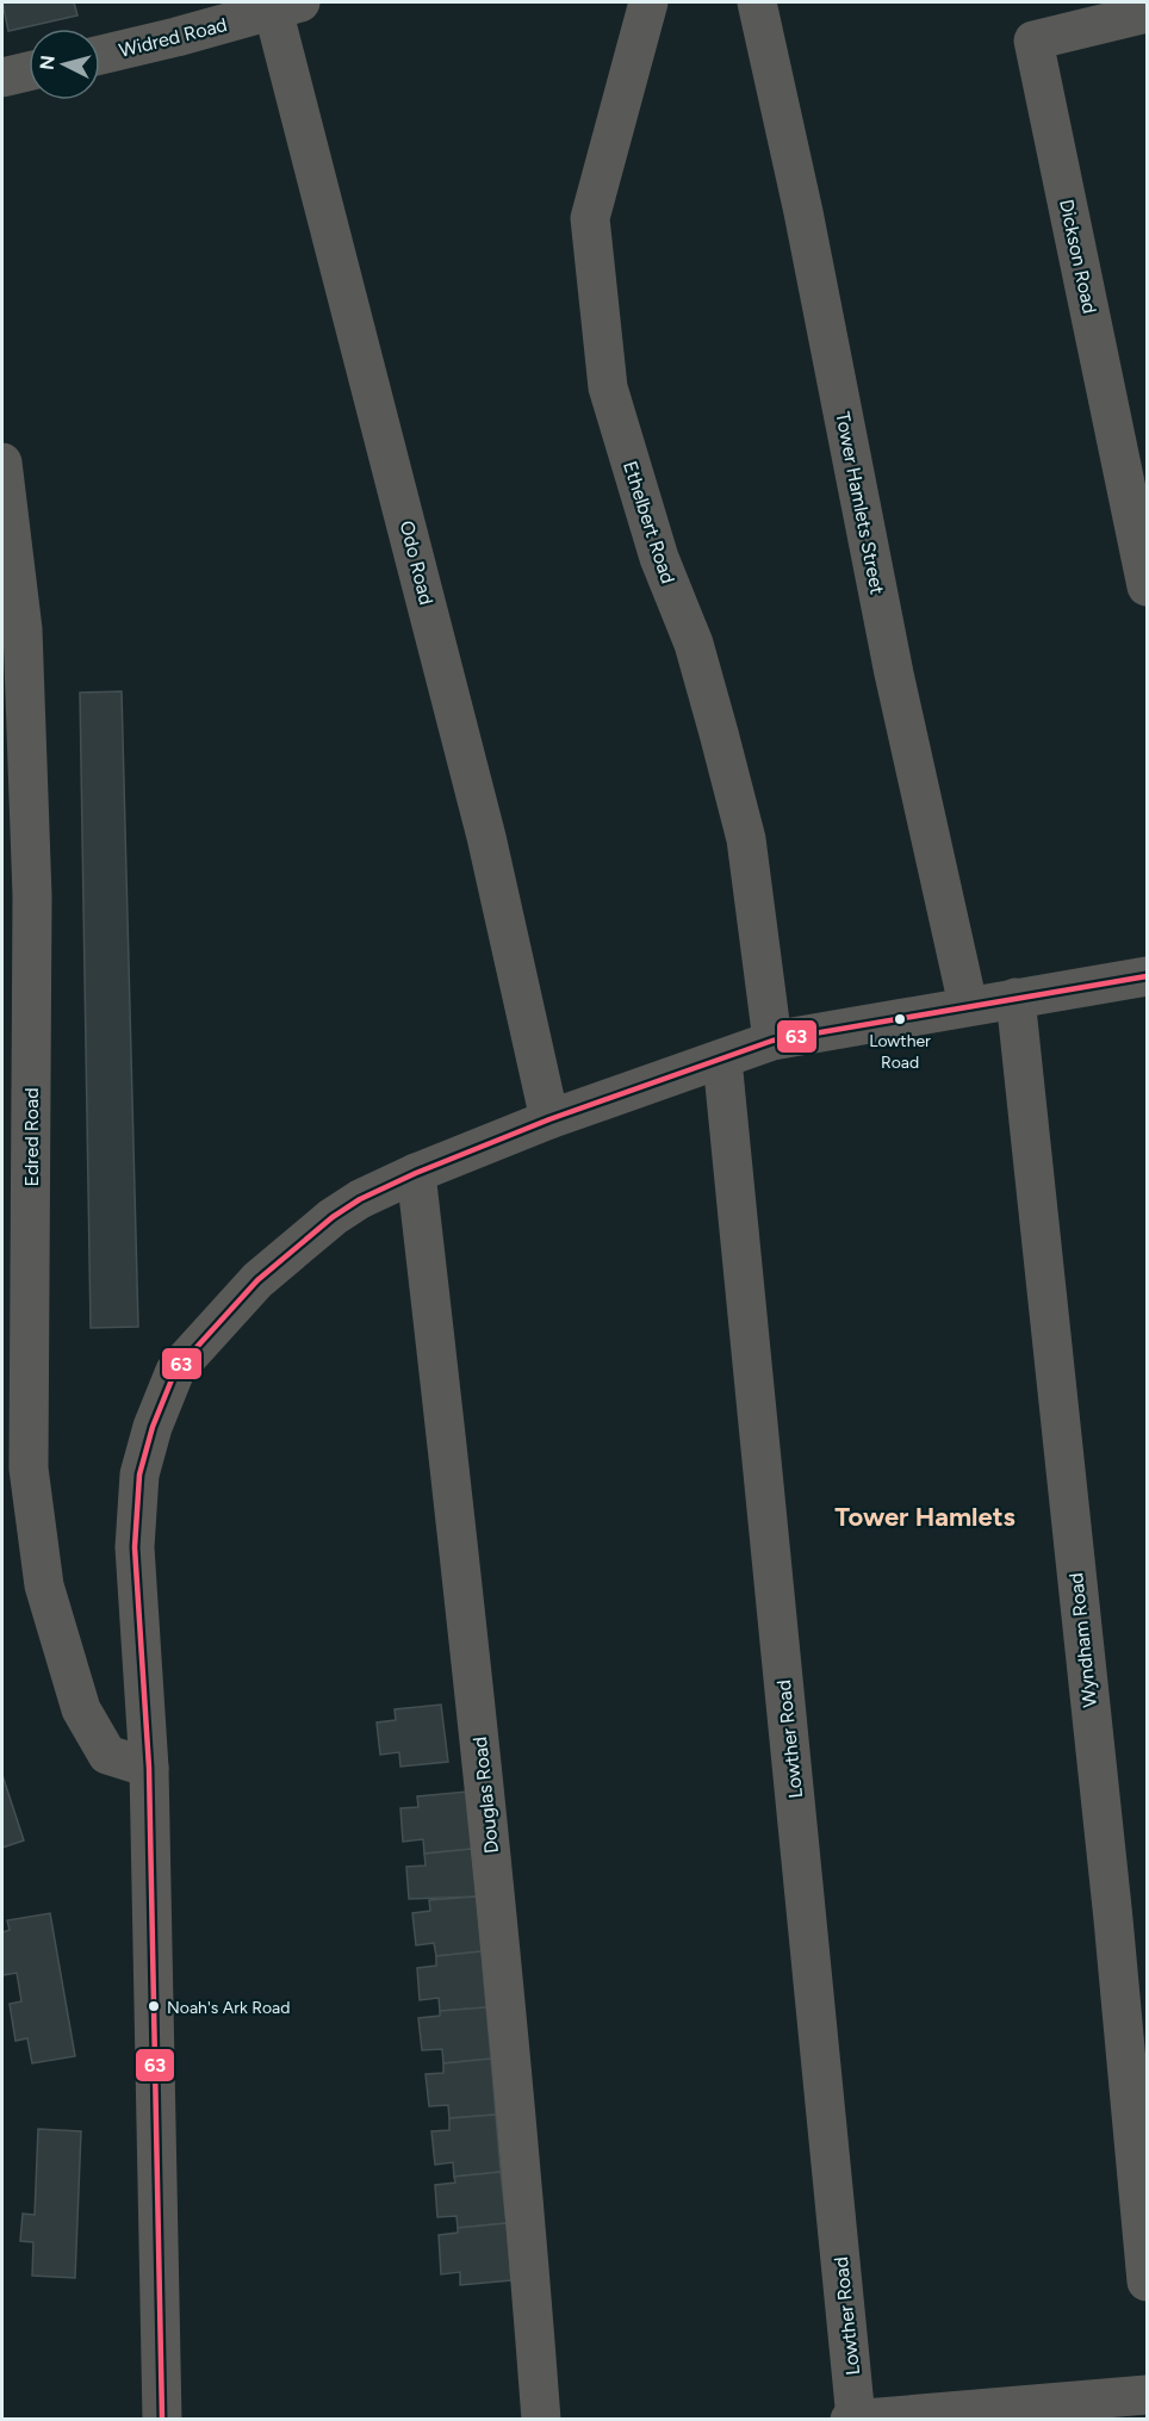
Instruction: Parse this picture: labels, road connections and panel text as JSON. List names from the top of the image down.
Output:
{
  "streets": {
    "street": [
      "Widred Road",
      "Dickson Road",
      "Tower Hamlets Street",
      "Ethelbert Road",
      "Odo Road",
      "Edred Road",
      "Wyndham Road",
      "Lowther Road",
      "Douglas Road"
    ]
  },
  "crossings": [
    ["Widred Road", "Odo Road"]
  ],
  "districts": ["Tower Hamlets"],
  "places": ["Lowther Road", "Noah's Ark Road"],
  "lines": ["transit line 63"],
  "north": "left"
}
